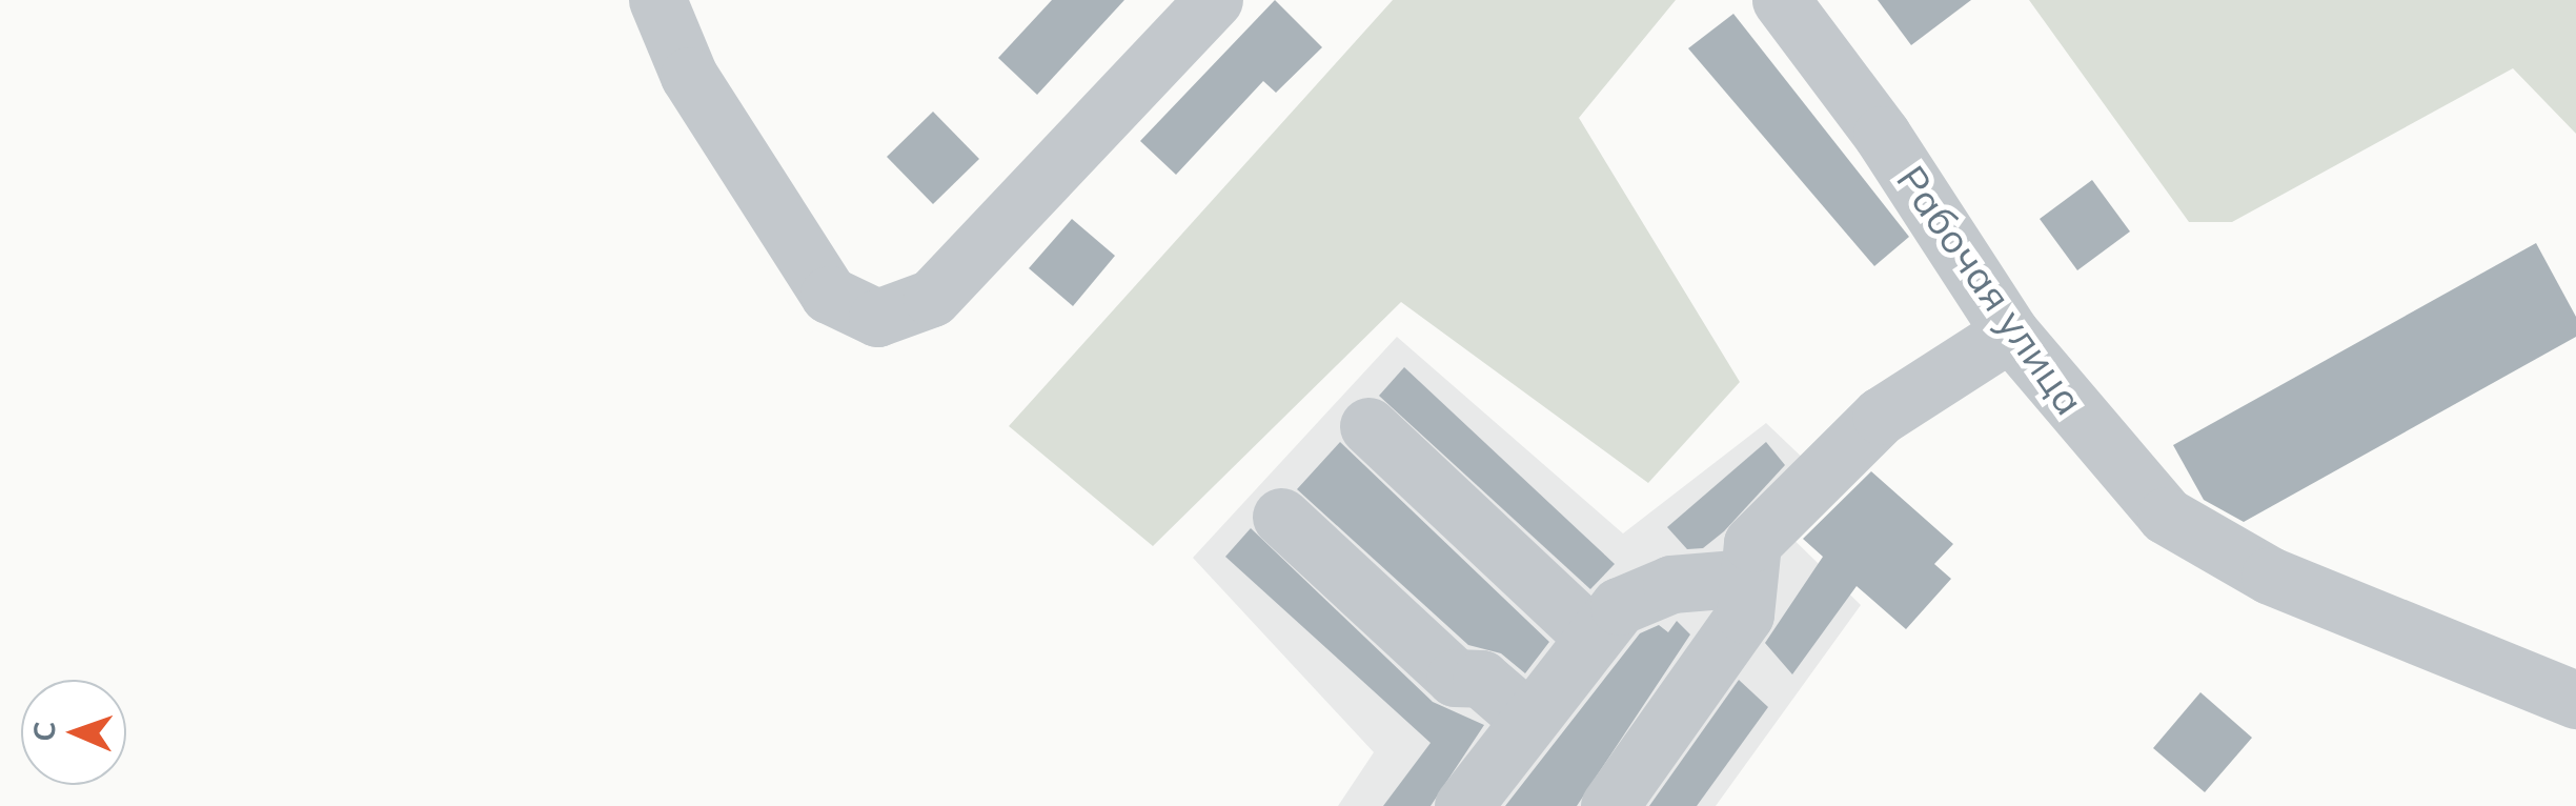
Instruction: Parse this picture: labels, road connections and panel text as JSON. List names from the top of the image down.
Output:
{
  "streets": {
    "street": ["Рабочая улица"]
  },
  "north": "left"
}
